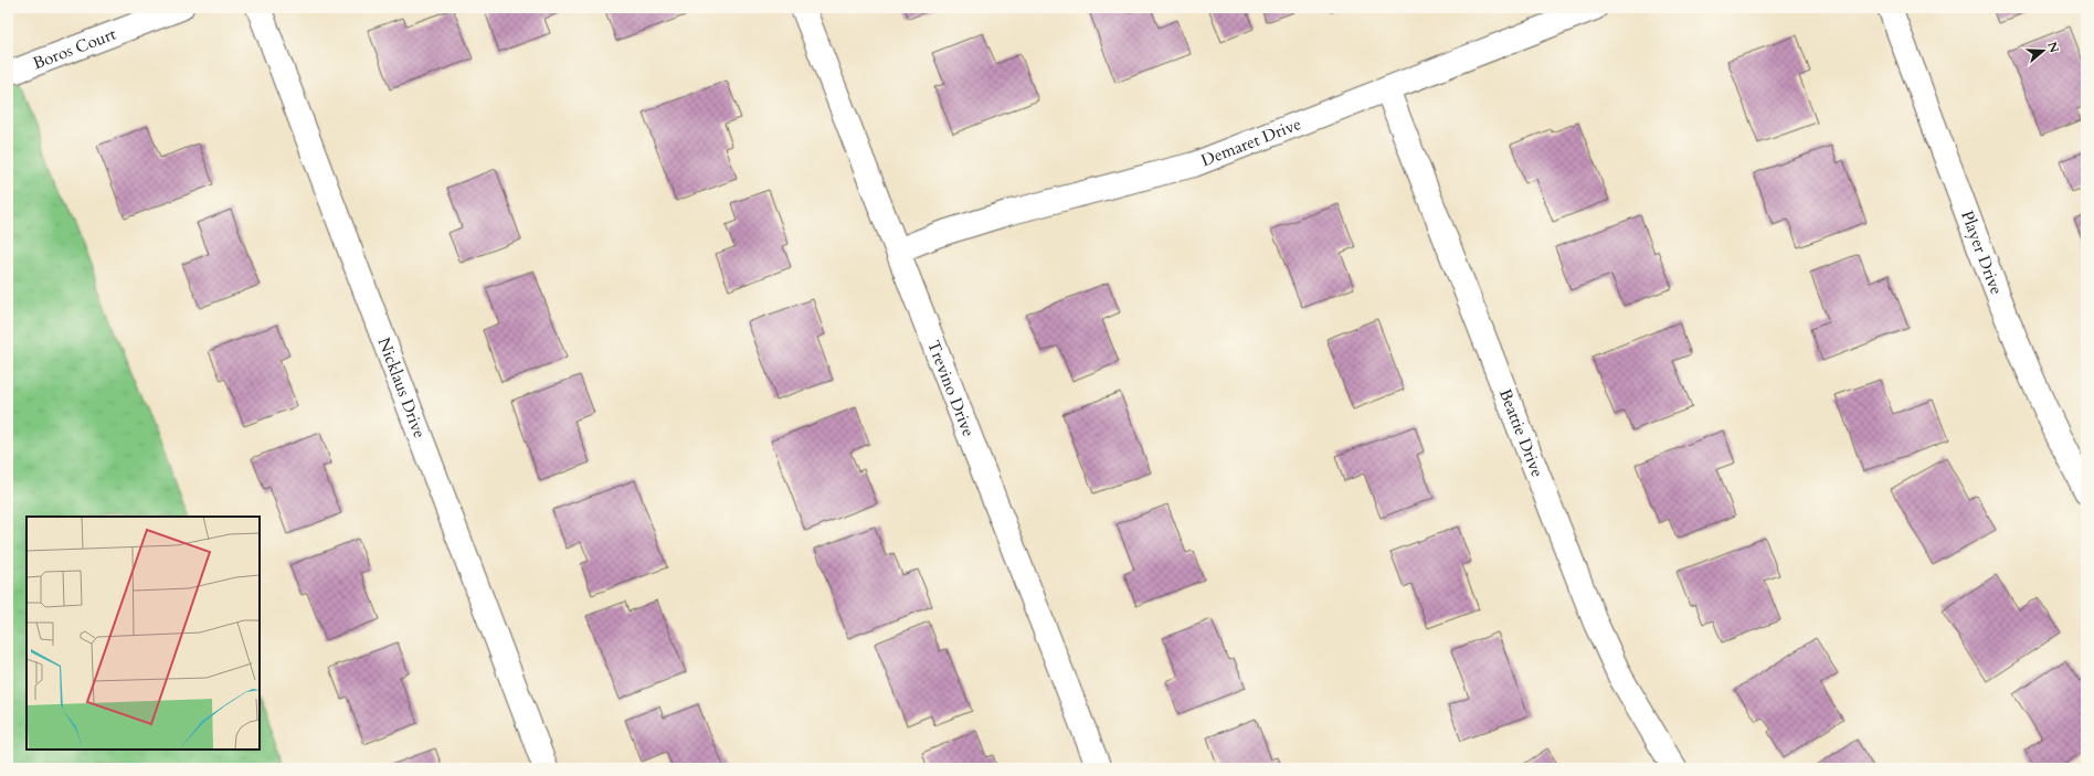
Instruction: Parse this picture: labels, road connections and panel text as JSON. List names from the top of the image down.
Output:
{
  "streets": {
    "street": [
      "Boros Court",
      "Demaret Drive",
      "Player Drive",
      "Nicklaus Drive",
      "Trevino Drive",
      "Beattie Drive"
    ]
  },
  "crossings": [
    ["Demaret Drive", "Trevino Drive"],
    ["Demaret Drive", "Beattie Drive"]
  ],
  "north": "right"
}
